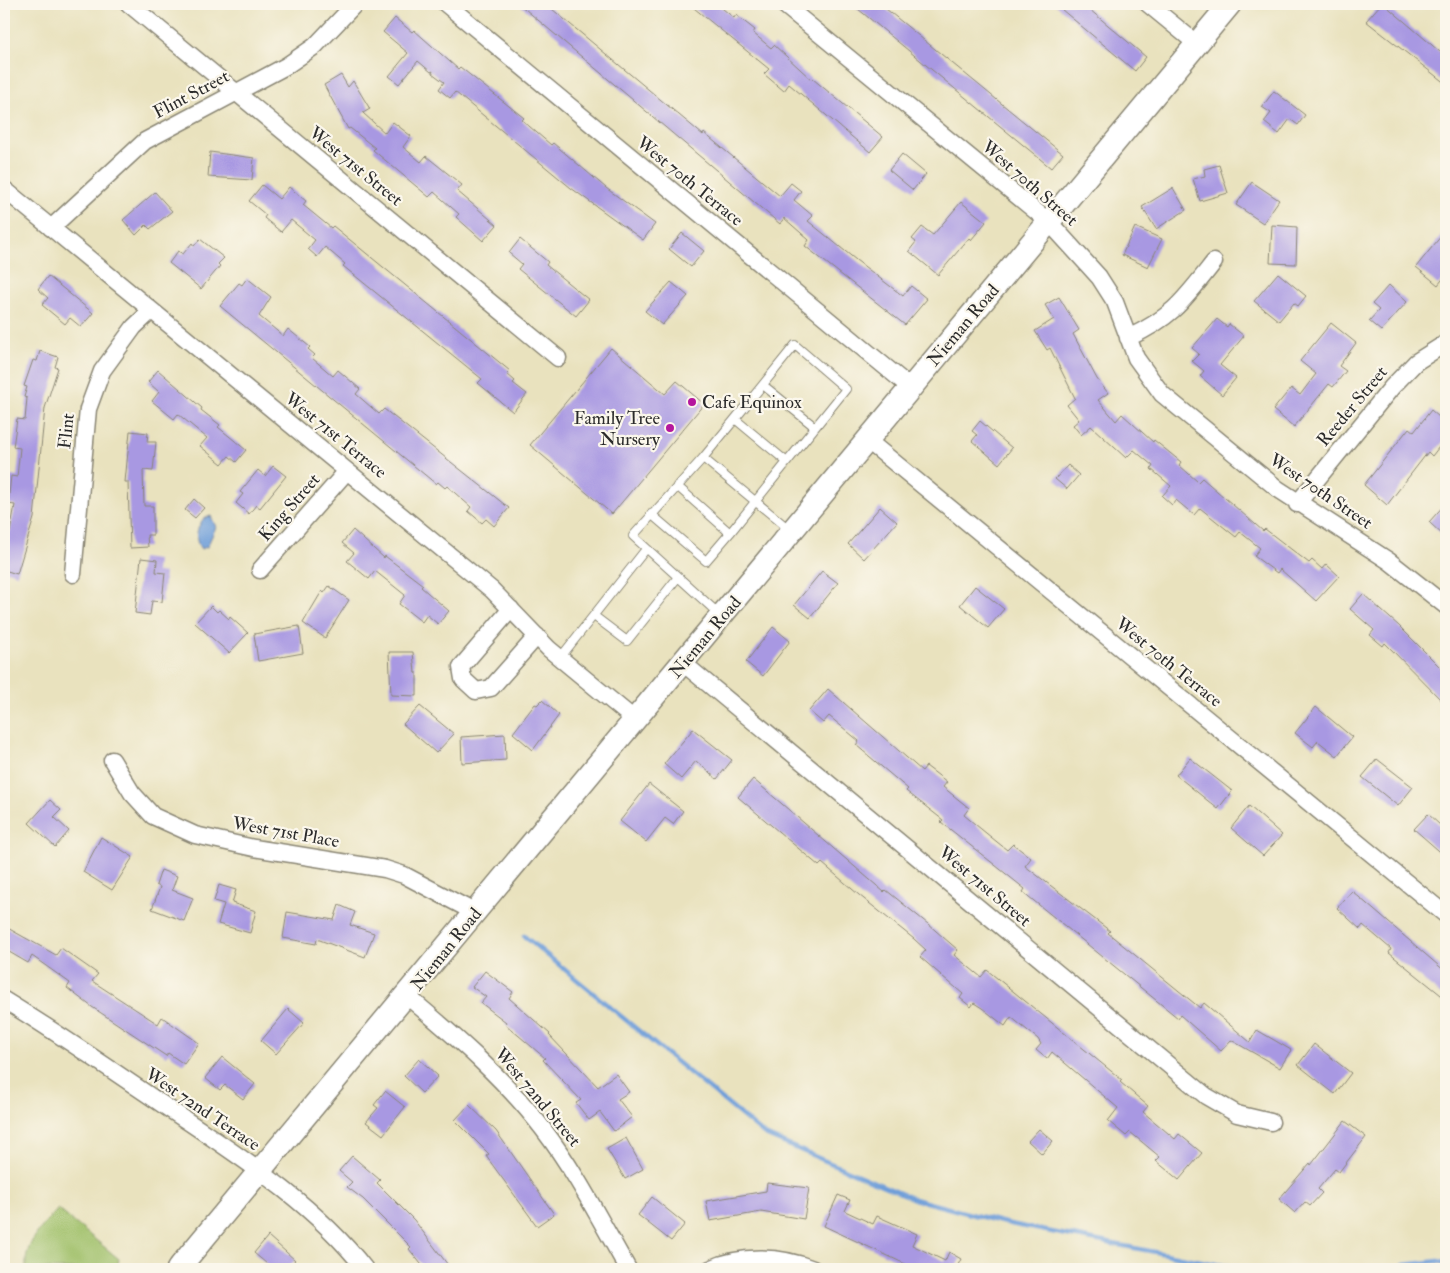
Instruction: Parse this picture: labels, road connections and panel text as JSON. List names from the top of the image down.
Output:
{
  "streets": {
    "main road": ["Nieman Road"],
    "street": [
      "Flint Street",
      "West 71st Street",
      "West 70th Terrace",
      "West 70th Street",
      "Reeder Street",
      "Flint",
      "West 71st Terrace",
      "King Street",
      "West 71st Place",
      "West 72nd Street",
      "West 72nd Terrace"
    ]
  },
  "crossings": [
    ["Flint Street", "West 71st Street"],
    ["Flint Street", "West 71st Terrace"],
    ["West 71st Street", "Nieman Road"],
    ["West 70th Terrace", "Nieman Road"],
    ["West 70th Street", "Nieman Road"],
    ["West 70th Street", "Reeder Street"],
    ["Nieman Road", "West 71st Terrace"],
    ["Nieman Road", "West 71st Place"],
    ["Nieman Road", "West 72nd Street"],
    ["Nieman Road", "West 72nd Terrace"],
    ["Flint", "West 71st Terrace"],
    ["West 71st Terrace", "King Street"]
  ],
  "places": ["Cafe Equinox", "Family Tree Nursery"]
}
